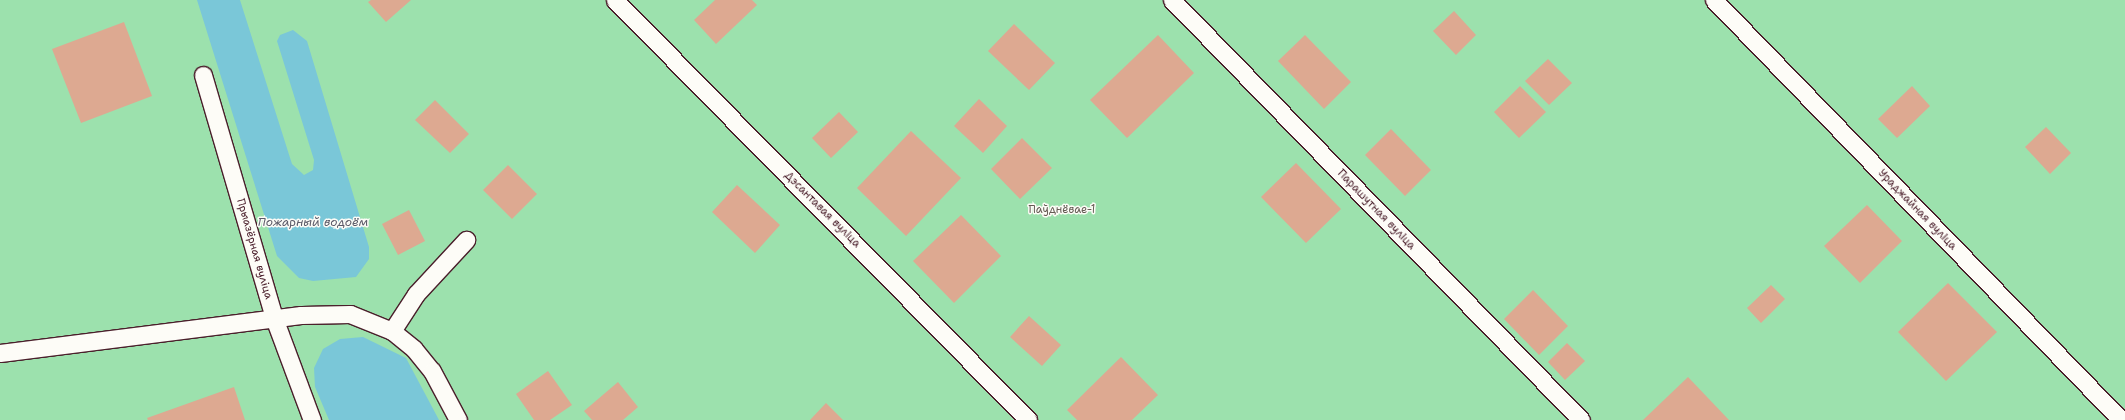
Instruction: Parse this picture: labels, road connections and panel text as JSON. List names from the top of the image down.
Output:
{
  "streets": {
    "lane": [
      "Дэсантавая вуліца",
      "Парашутная вуліца",
      "Ураджайная вуліца",
      "Прыазёрная вуліца"
    ]
  },
  "water": ["Пожарный водоём"],
  "parks": ["Паўднёвае-1"]
}
